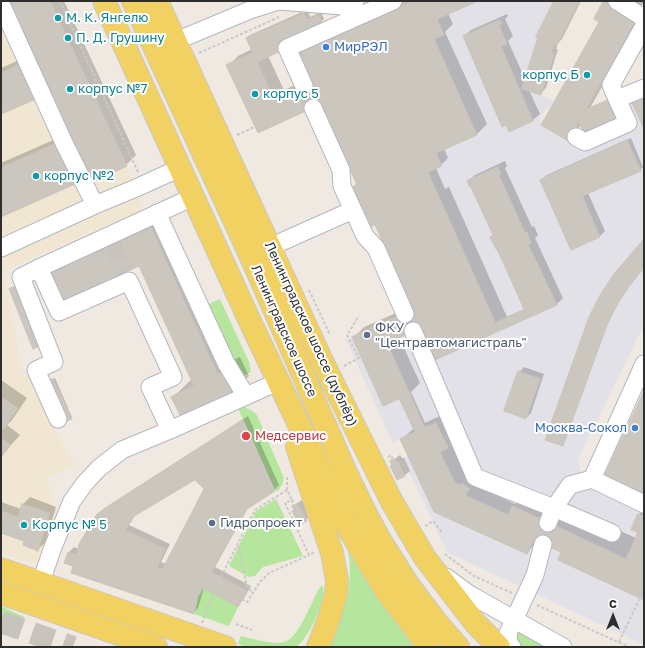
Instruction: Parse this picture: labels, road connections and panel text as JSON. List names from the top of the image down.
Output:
{
  "streets": {
    "main road": ["Ленинградское шоссе", "Ленинградское шоссе (дублёр)"]
  },
  "crossings": [
    ["Ленинградское шоссе", "Ленинградское шоссе (дублёр)"]
  ],
  "places": [
    "М. К. Янгелю",
    "П. Д. Грушину",
    "МирРЭЛ",
    "корпус Б",
    "корпус №7",
    "корпус 5",
    "корпус №2",
    "ФКУ \"Центравтомагистраль\"",
    "Москва-Сокол",
    "Медсервис",
    "Гидропроект",
    "Корпус № 5"
  ],
  "north": "top"
}
